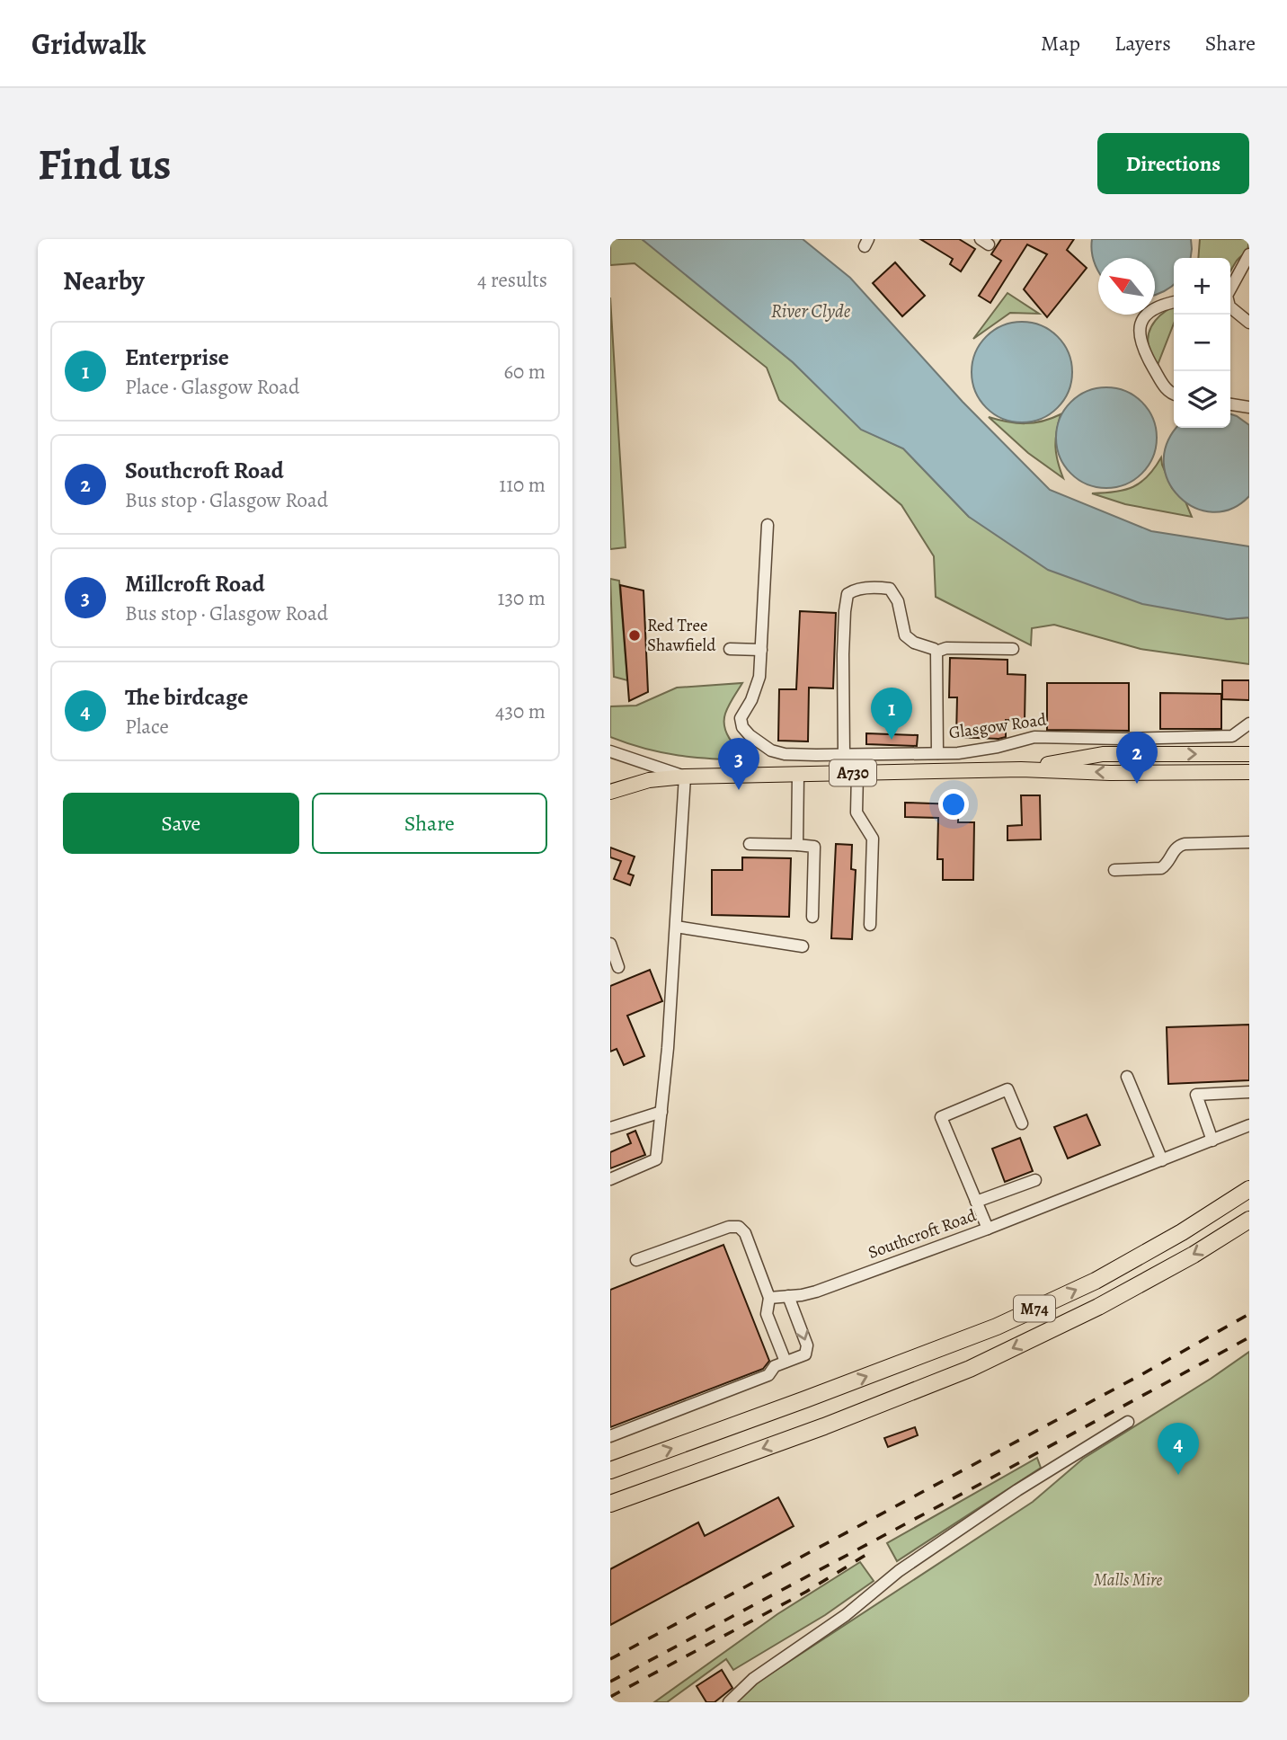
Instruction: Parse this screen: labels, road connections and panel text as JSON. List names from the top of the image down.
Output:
{
  "streets": {
    "highway": ["M74"],
    "main road": ["A730"],
    "street": ["Glasgow Road", "Southcroft Road"]
  },
  "water": ["River Clyde"],
  "parks": ["Malls Mire"],
  "places": ["Red Tree Shawfield"],
  "north": "top left",
  "page": {
    "header": "Gridwalk",
    "nav": ["Map", "Layers", "Share"],
    "buttons": [
      "Directions",
      ["Save", "Share"]
    ],
    "title": "Find us",
    "heading": ["Nearby", "4 results"],
    "map_buttons": ["+", "−"],
    "list": [
      {
        "mark": "1",
        "name": "Enterprise",
        "note": "Place · Glasgow Road",
        "value": "60 m"
      },
      {
        "mark": "2",
        "name": "Southcroft Road",
        "note": "Bus stop · Glasgow Road",
        "value": "110 m"
      },
      {
        "mark": "3",
        "name": "Millcroft Road",
        "note": "Bus stop · Glasgow Road",
        "value": "130 m"
      },
      {
        "mark": "4",
        "name": "The birdcage",
        "note": "Place",
        "value": "430 m"
      }
    ],
    "pins": [
      "1",
      "2",
      "3",
      "4"
    ]
  }
}
